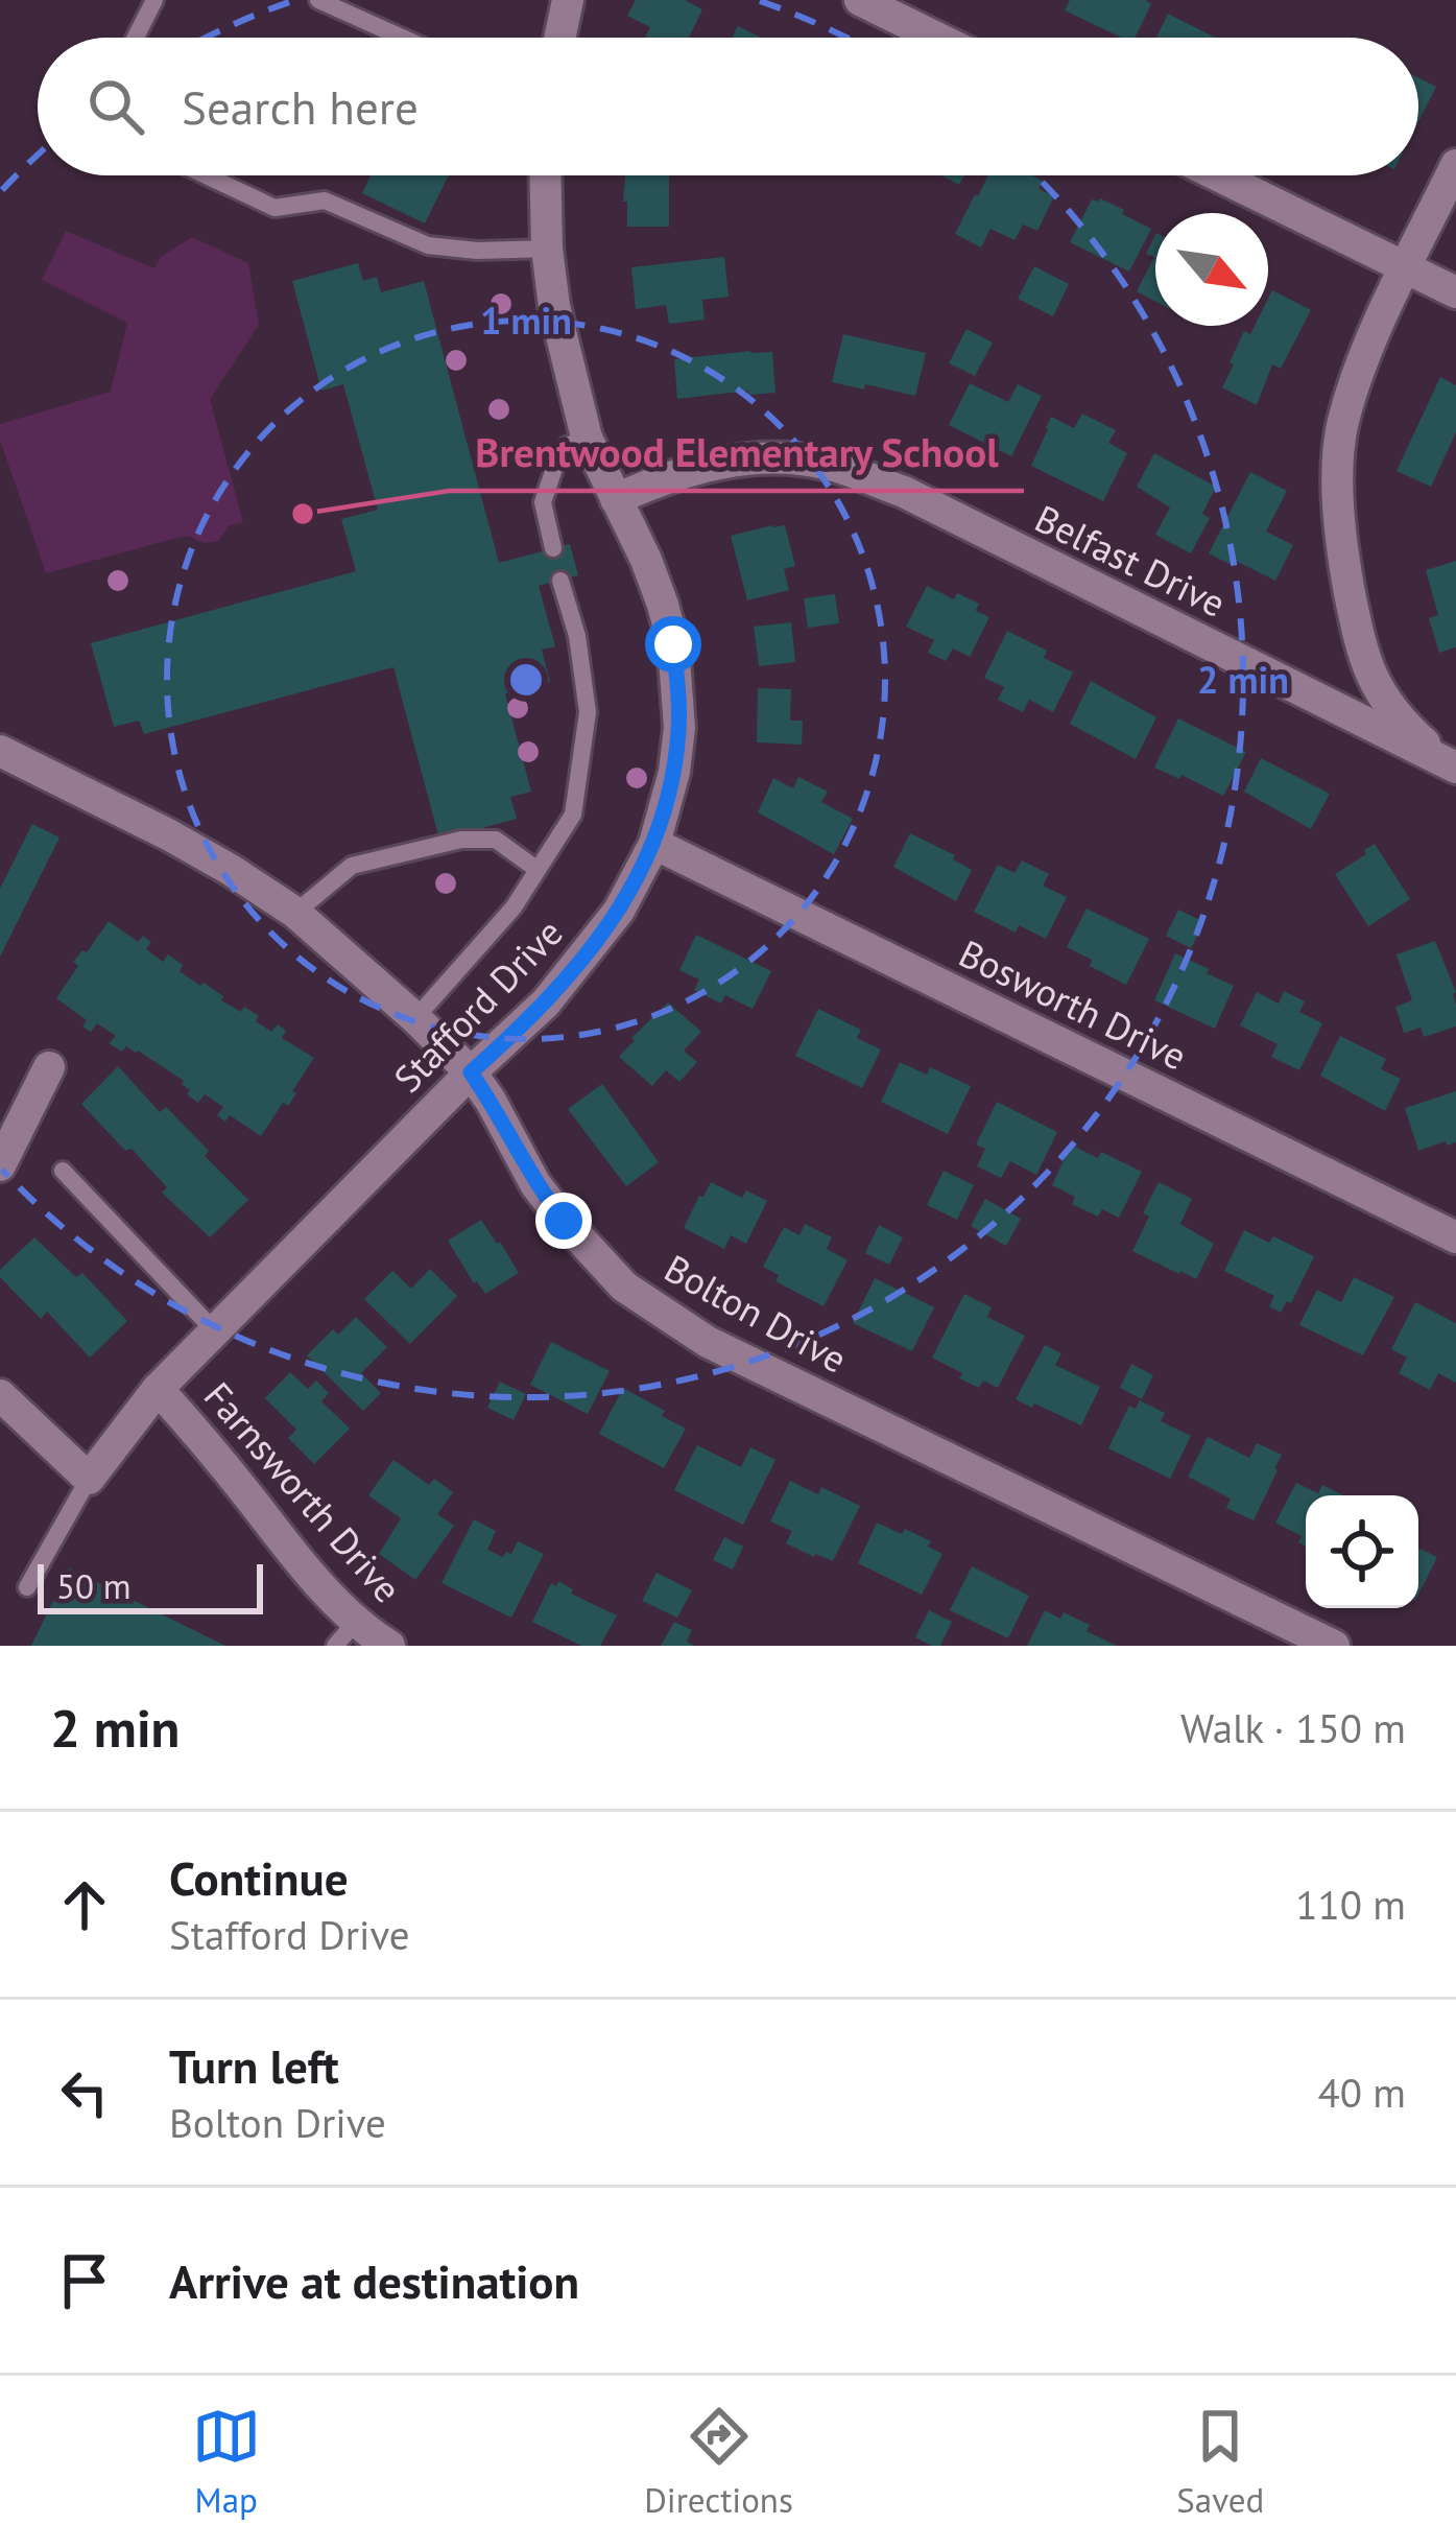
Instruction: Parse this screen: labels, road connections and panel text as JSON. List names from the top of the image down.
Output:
{
  "streets": {
    "street": [
      "Belfast Drive",
      "Bosworth Drive",
      "Stafford Drive",
      "Bolton Drive",
      "Farnsworth Drive"
    ]
  },
  "crossings": [
    ["Belfast Drive", "Stafford Drive"],
    ["Bosworth Drive", "Stafford Drive"],
    ["Stafford Drive", "Bolton Drive"],
    ["Stafford Drive", "Farnsworth Drive"]
  ],
  "places": ["Brentwood Elementary School"],
  "scale_bar": "50 m",
  "north": "bottom right",
  "page": {
    "search": "Search here",
    "scale": "50 m",
    "heading": ["2 min", "Walk · 150 m"],
    "list": [
      ["Continue", "Stafford Drive", "110 m"],
      ["Turn left", "Bolton Drive", "40 m"],
      "Arrive at destination"
    ],
    "nav": ["Map", "Directions", "Saved"]
  },
  "rings": ["1 min", "2 min"]
}
